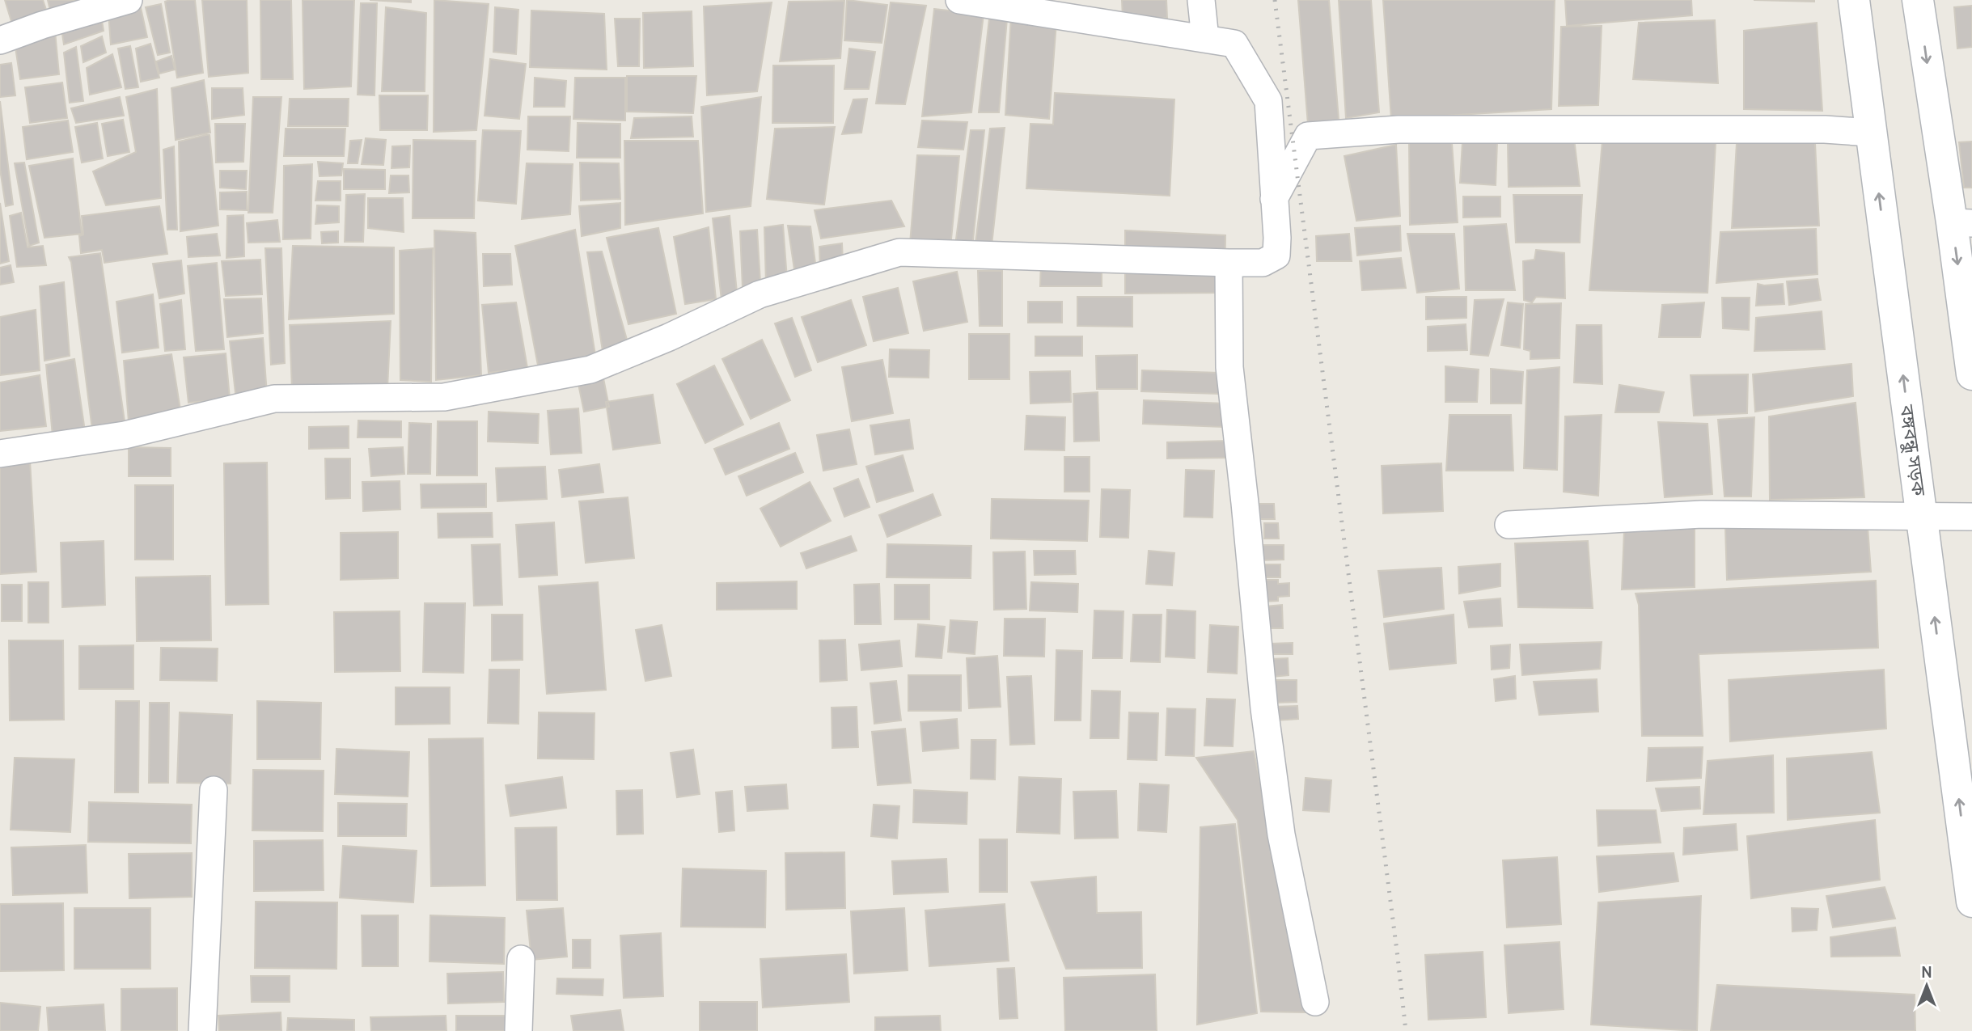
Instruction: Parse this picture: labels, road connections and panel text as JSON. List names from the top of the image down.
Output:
{
  "streets": {
    "main road": ["বঙ্গবন্ধু সড়ক"]
  },
  "north": "top"
}
